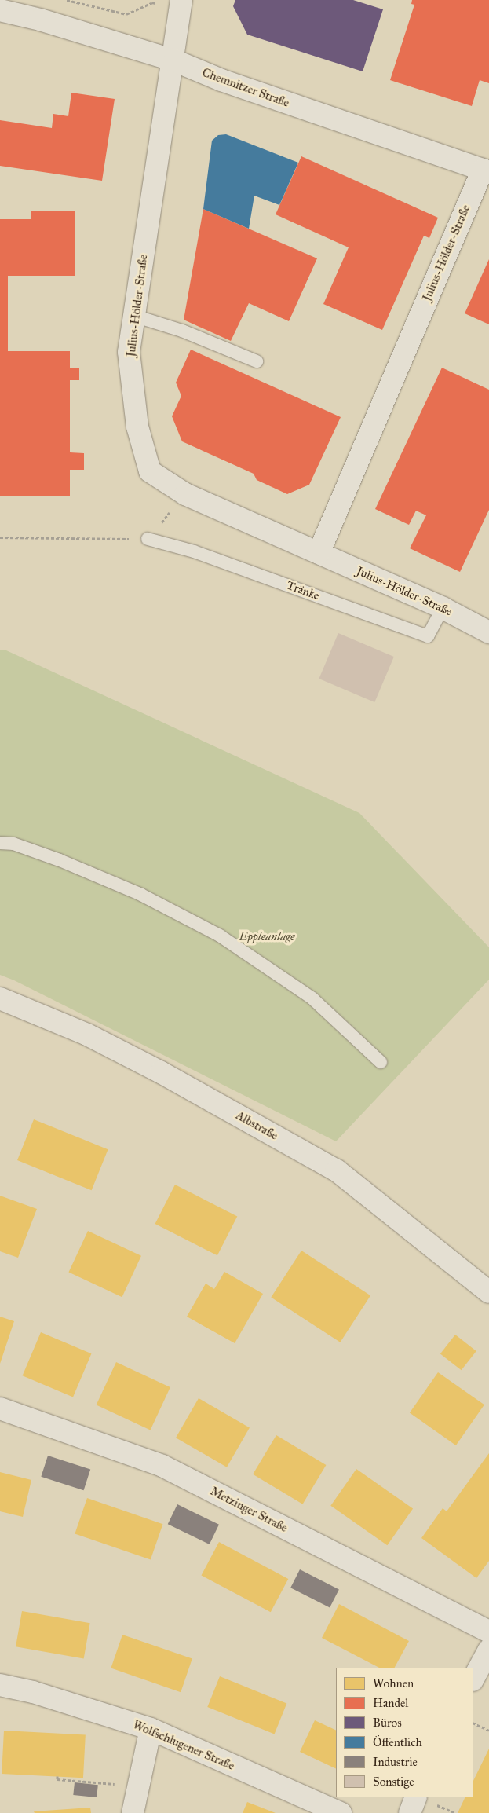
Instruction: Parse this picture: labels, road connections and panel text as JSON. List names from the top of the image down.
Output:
{
  "streets": {
    "street": [
      "Chemnitzer Straße",
      "Julius-Hölder-Straße",
      "Albstraße",
      "Metzinger Straße",
      "Wolfschlugener Straße"
    ],
    "lane": ["Tränke"]
  },
  "crossings": [
    ["Chemnitzer Straße", "Julius-Hölder-Straße"],
    ["Julius-Hölder-Straße", "Tränke"]
  ],
  "parks": ["Eppleanlage"],
  "legend": [
    "Wohnen",
    "Handel",
    "Büros",
    "Öffentlich",
    "Industrie",
    "Sonstige"
  ]
}
